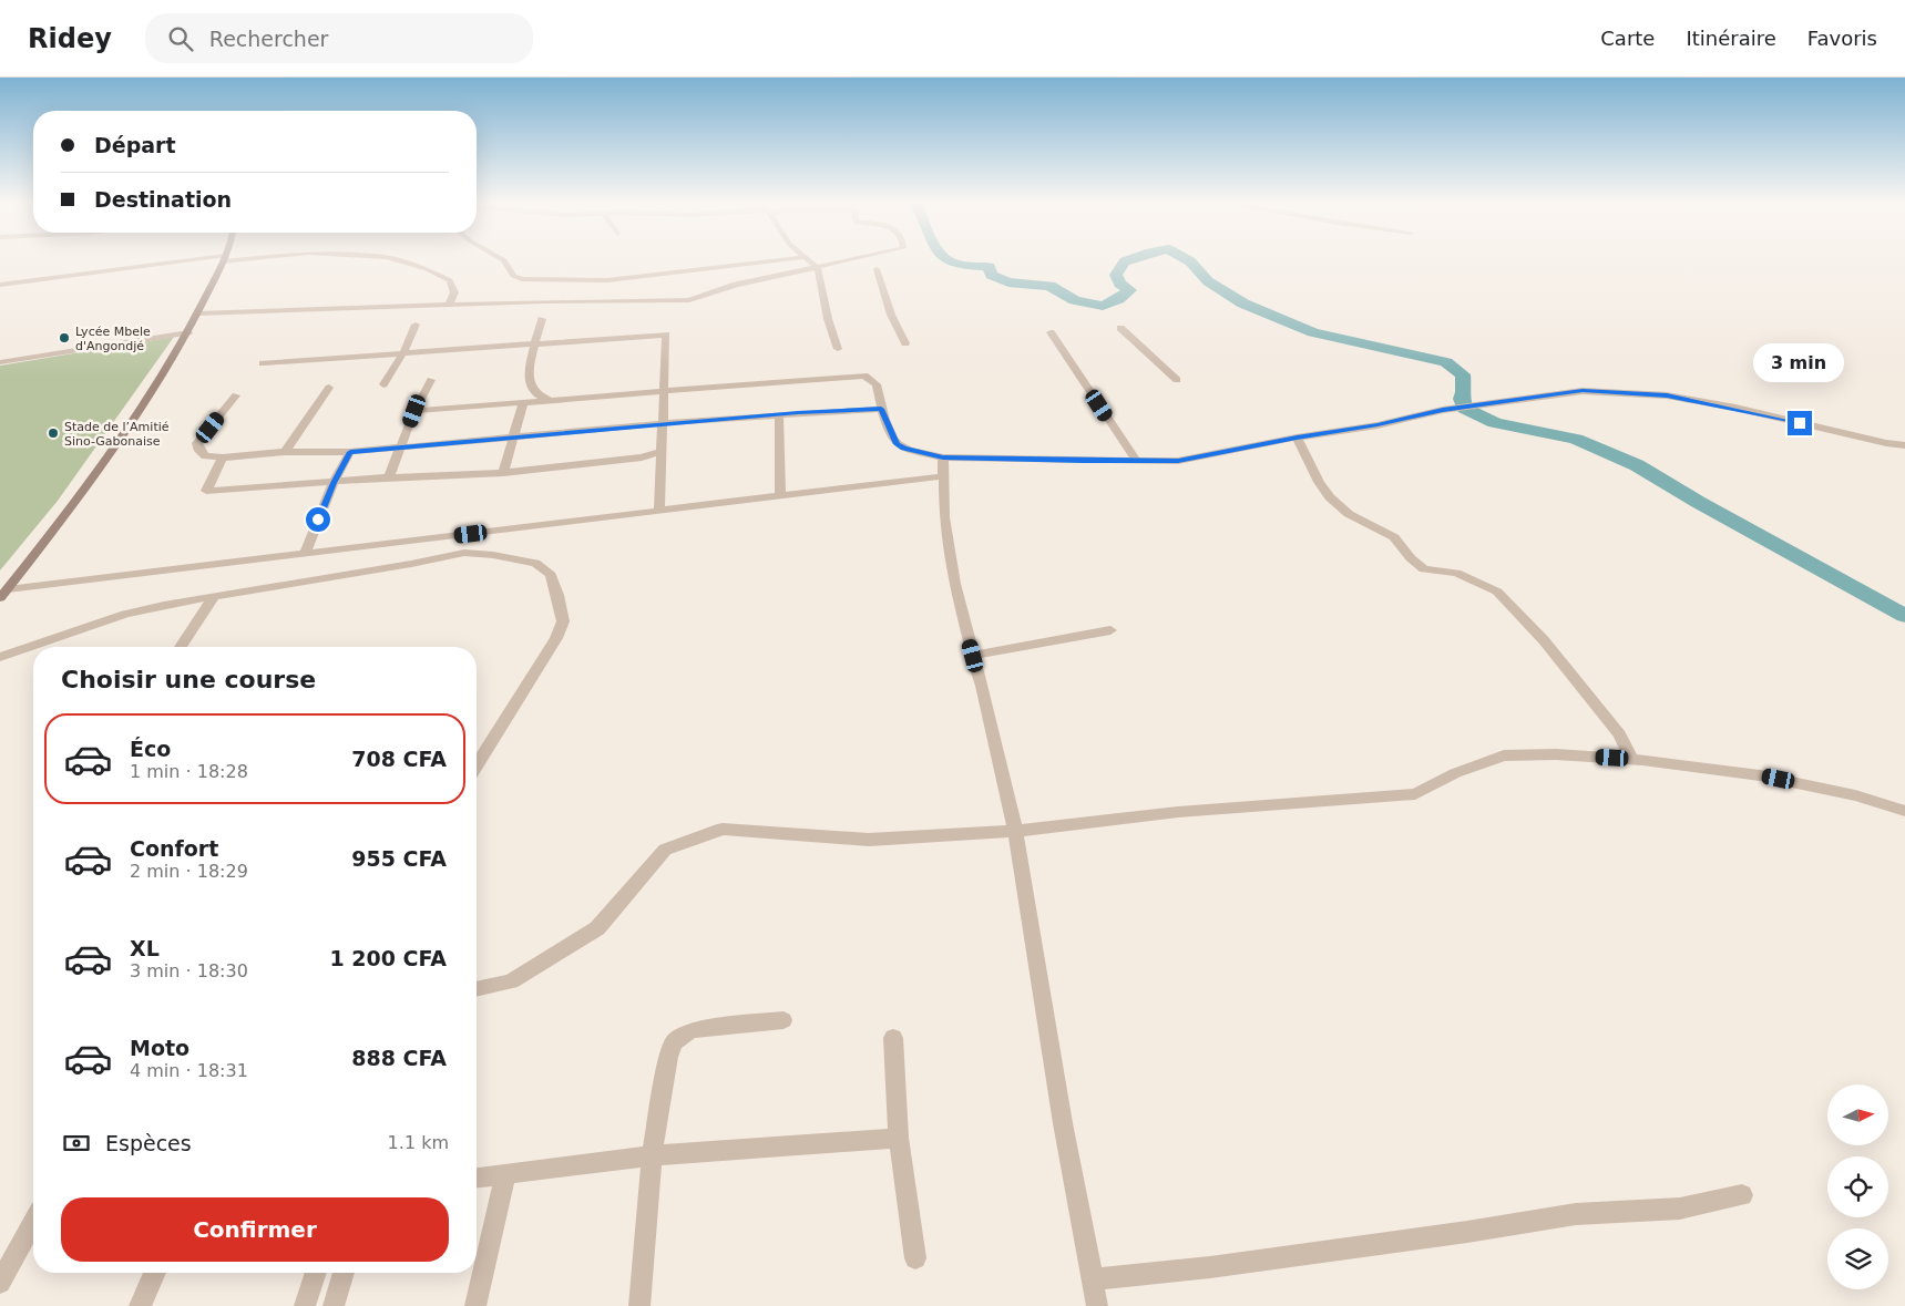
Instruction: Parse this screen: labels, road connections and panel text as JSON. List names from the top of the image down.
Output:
{
  "places": ["Lycée Mbele d'Angondjé", "Stade de l’Amitié Sino-Gabonaise"],
  "north": "right",
  "page": {
    "header": "Ridey",
    "search": "Rechercher",
    "nav": ["Carte", "Itinéraire", "Favoris"],
    "banner": ["Départ", "Destination"],
    "bubble": "3 min",
    "heading": "Choisir une course",
    "list": [
      {
        "name": "Éco",
        "note": "1 min · 18:28",
        "value": "708 CFA"
      },
      {
        "name": "Confort",
        "note": "2 min · 18:29",
        "value": "955 CFA"
      },
      {
        "name": "XL",
        "note": "3 min · 18:30",
        "value": "1 200 CFA"
      },
      {
        "name": "Moto",
        "note": "4 min · 18:31",
        "value": "888 CFA"
      }
    ],
    "pay": ["Espèces", "1.1 km"],
    "buttons": "Confirmer"
  }
}
